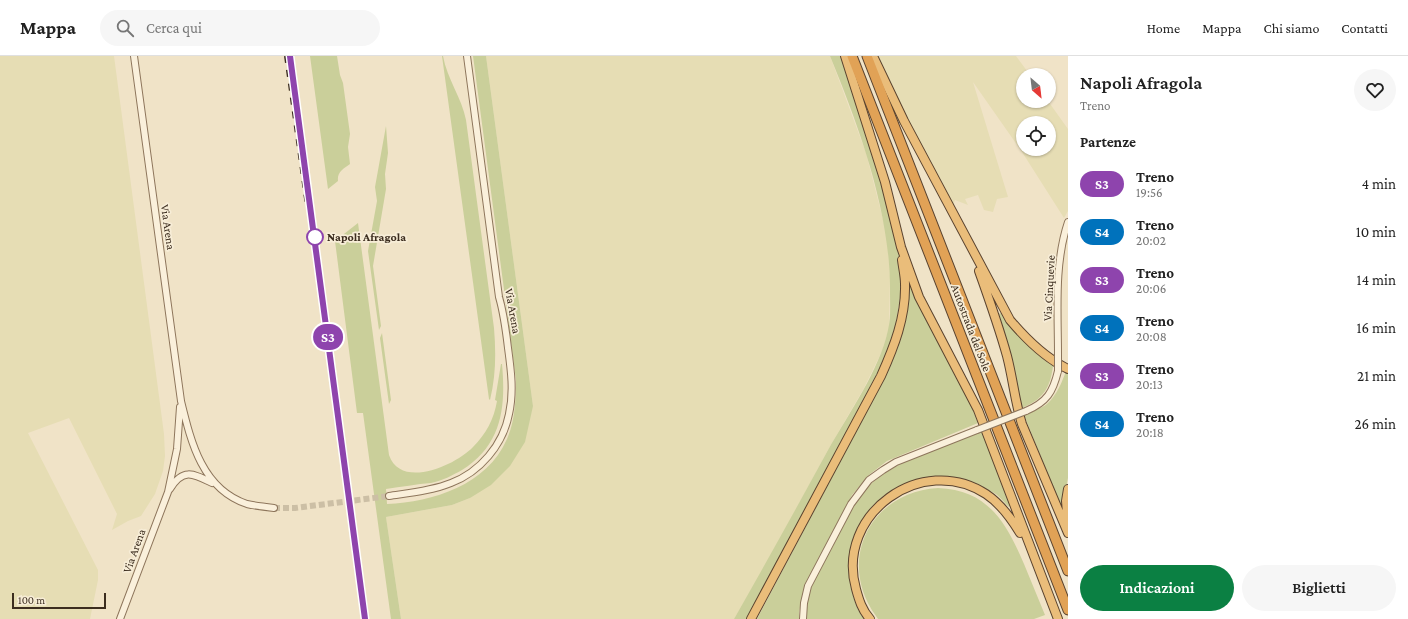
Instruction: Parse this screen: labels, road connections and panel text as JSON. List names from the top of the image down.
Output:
{
  "streets": {
    "highway": ["Autostrada del Sole"],
    "street": ["Via Arena", "Via Cinquevie"]
  },
  "places": ["Napoli Afragola"],
  "scale_bar": "100 m",
  "north": "bottom right",
  "page": {
    "header": "Mappa",
    "search": "Cerca qui",
    "nav": [
      "Home",
      "Mappa",
      "Chi siamo",
      "Contatti"
    ],
    "on_map": "S3",
    "heading": [
      ["Napoli Afragola", "Treno"],
      "Partenze"
    ],
    "list": [
      {
        "mark": "S3",
        "name": "Treno",
        "note": "19:56",
        "value": "4 min"
      },
      {
        "mark": "S4",
        "name": "Treno",
        "note": "20:02",
        "value": "10 min"
      },
      {
        "mark": "S3",
        "name": "Treno",
        "note": "20:06",
        "value": "14 min"
      },
      {
        "mark": "S4",
        "name": "Treno",
        "note": "20:08",
        "value": "16 min"
      },
      {
        "mark": "S3",
        "name": "Treno",
        "note": "20:13",
        "value": "21 min"
      },
      {
        "mark": "S4",
        "name": "Treno",
        "note": "20:18",
        "value": "26 min"
      }
    ],
    "buttons": ["Indicazioni", "Biglietti"],
    "scale": "100 m"
  }
}
